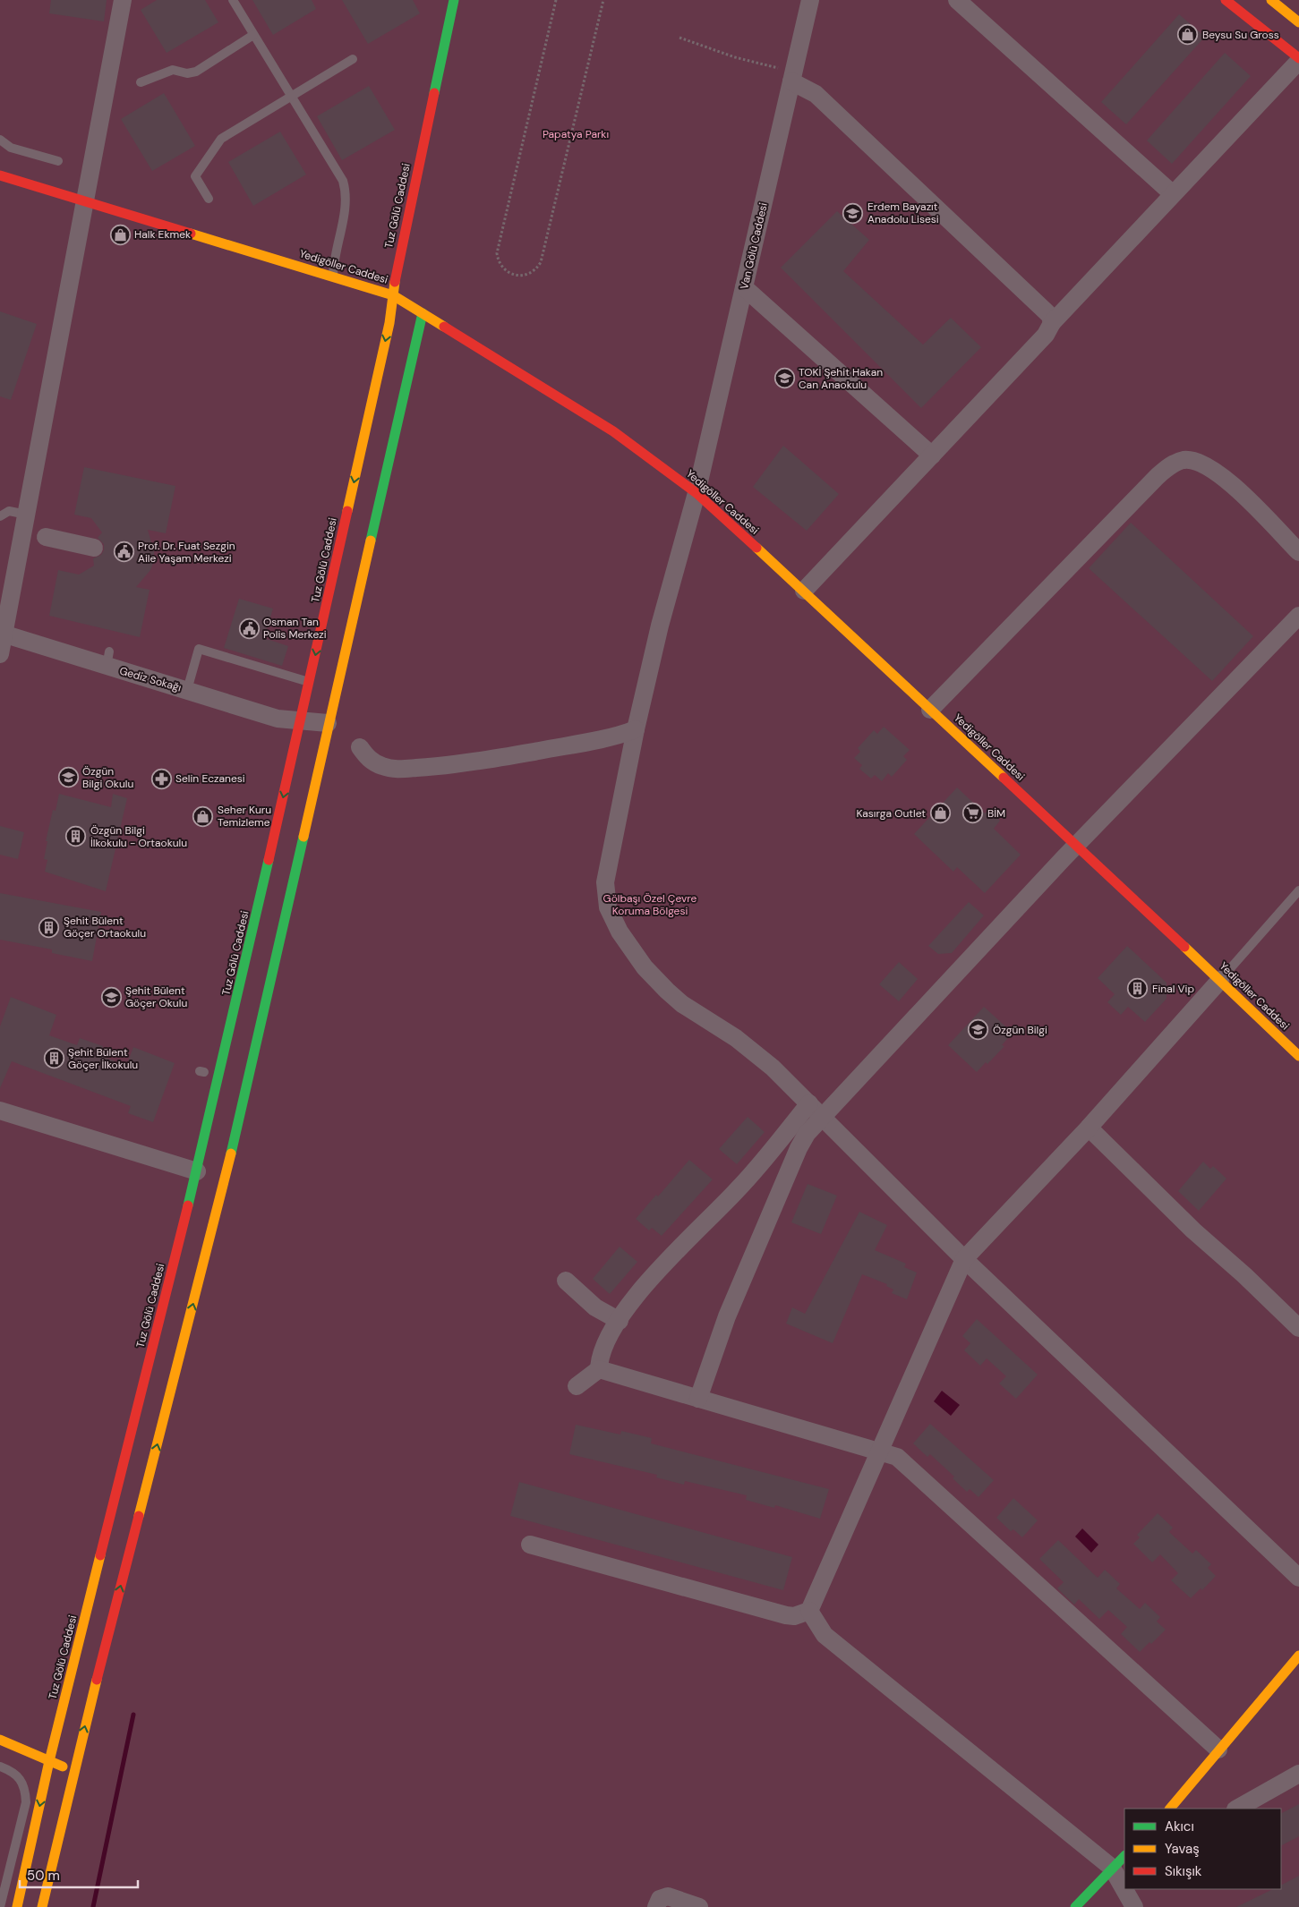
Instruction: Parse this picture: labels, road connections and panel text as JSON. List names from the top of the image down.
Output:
{
  "streets": {
    "street": [
      "Tuz Gölü Caddesi",
      "Van Gölü Caddesi",
      "Yedigöller Caddesi",
      "Gediz Sokağı"
    ]
  },
  "crossings": [
    ["Tuz Gölü Caddesi", "Yedigöller Caddesi"],
    ["Tuz Gölü Caddesi", "Gediz Sokağı"],
    ["Van Gölü Caddesi", "Yedigöller Caddesi"]
  ],
  "parks": ["Papatya Parkı", "Gölbaşı Özel Çevre Koruma Bölgesi"],
  "places": {
    "shop": [
      "Beysu Su Gross",
      "Halk Ekmek",
      "Kasırga Outlet",
      "Seher Kuru Temizleme"
    ],
    "school or university": [
      "Erdem Bayazıt Anadolu Lisesi",
      "TOKİ Şehit Hakan Can Anaokulu",
      "Özgün Bilgi Okulu",
      "Şehit Bülent Göçer Okulu",
      "Özgün Bilgi"
    ],
    "public building": ["Prof. Dr. Fuat Sezgin Aile Yaşam Merkezi", "Osman Tan Polis Merkezi"],
    "pharmacy": ["Selin Eczanesi"],
    "supermarket": ["BİM"],
    "building": [
      "Özgün Bilgi İlkokulu - Ortaokulu",
      "Şehit Bülent Göçer Ortaokulu",
      "Final Vip",
      "Şehit Bülent Göçer İlkokulu"
    ]
  },
  "legend": ["Akıcı", "Yavaş", "Sıkışık"],
  "scale_bar": "50 m"
}
